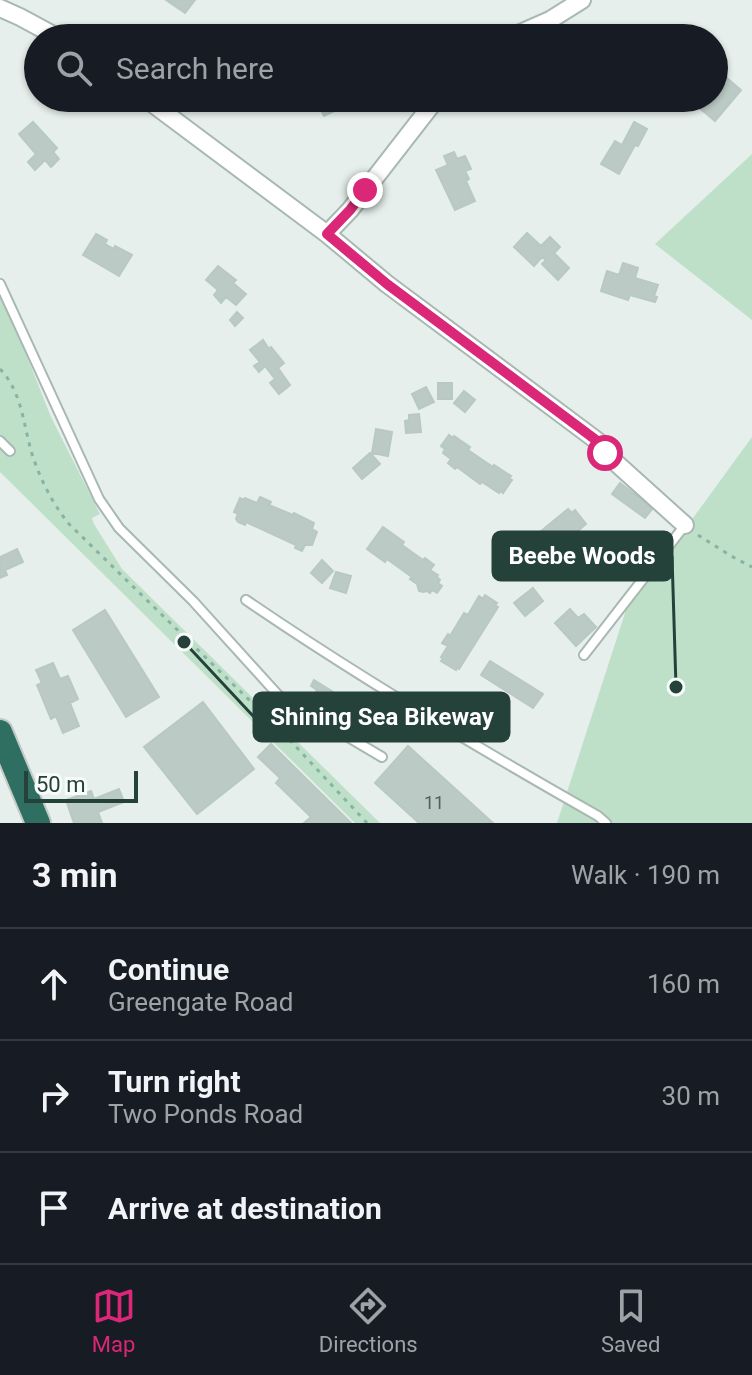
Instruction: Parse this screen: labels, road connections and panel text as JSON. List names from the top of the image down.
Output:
{
  "places": ["Shining Sea Bikeway", "Beebe Woods"],
  "house_numbers": ["11"],
  "scale_bar": "50 m",
  "page": {
    "search": "Search here",
    "scale": "50 m",
    "heading": ["3 min", "Walk · 190 m"],
    "list": [
      ["Continue", "Greengate Road", "160 m"],
      ["Turn right", "Two Ponds Road", "30 m"],
      "Arrive at destination"
    ],
    "nav": ["Map", "Directions", "Saved"]
  }
}
